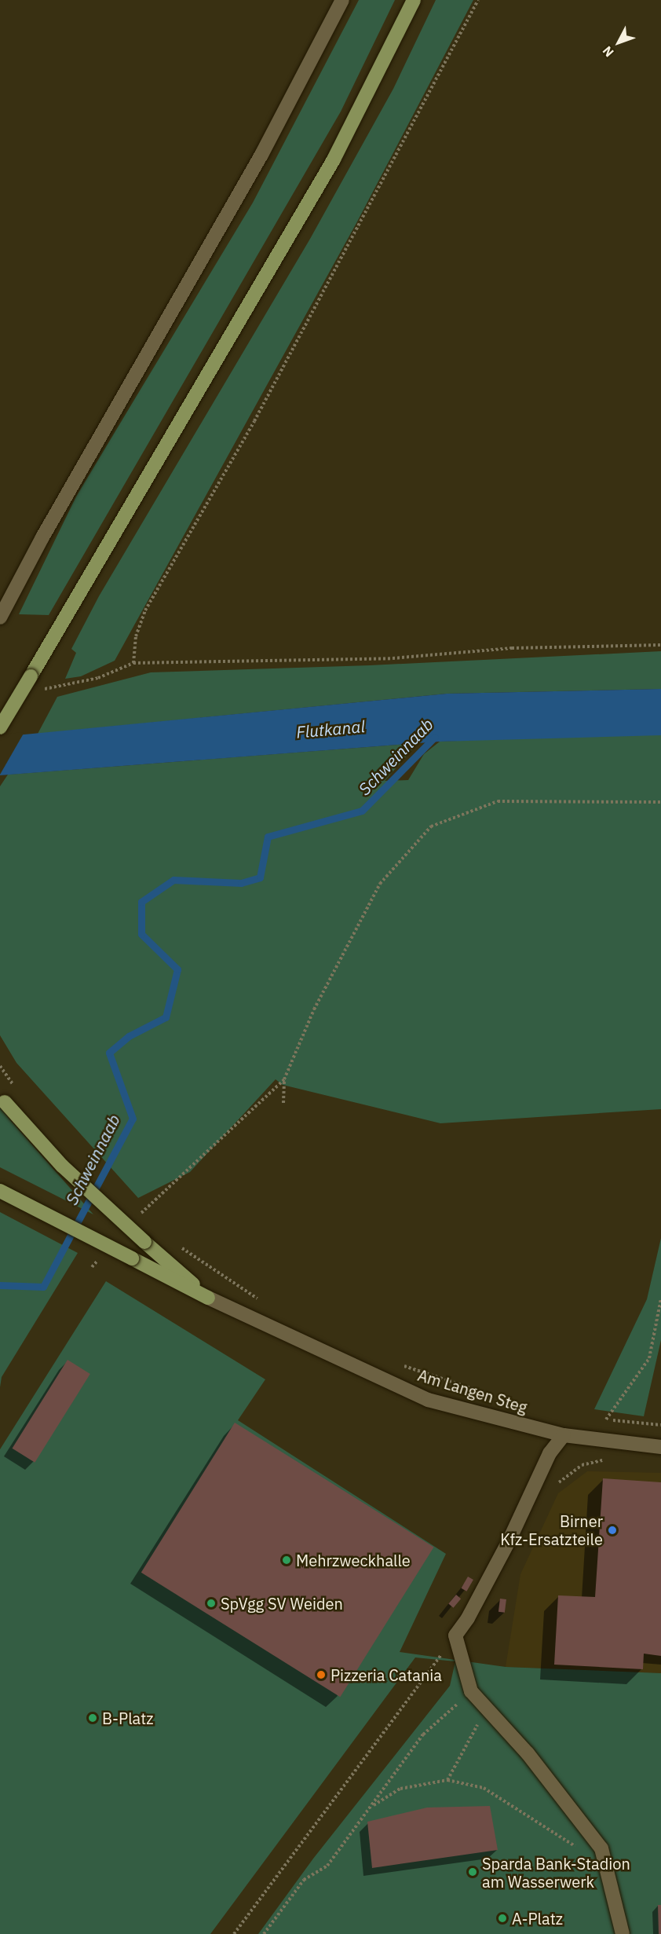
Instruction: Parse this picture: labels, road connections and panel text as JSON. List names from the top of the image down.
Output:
{
  "streets": {
    "street": ["Am Langen Steg"]
  },
  "water": ["Flutkanal", "Schweinnaab"],
  "places": [
    "Birner Kfz-Ersatzteile",
    "Mehrzweckhalle",
    "SpVgg SV Weiden",
    "Pizzeria Catania",
    "B-Platz",
    "Sparda Bank-Stadion am Wasserwerk",
    "A-Platz"
  ],
  "north": "bottom left"
}
